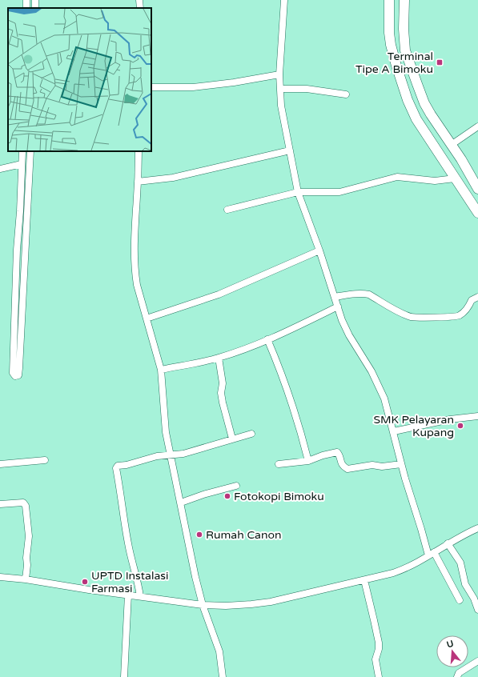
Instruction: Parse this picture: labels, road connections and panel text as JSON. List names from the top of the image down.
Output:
{
  "places": {
    "transit": ["Terminal Tipe A Bimoku"],
    "other": [
      "SMK Pelayaran Kupang",
      "Fotokopi Bimoku",
      "Rumah Canon",
      "UPTD Instalasi Farmasi"
    ]
  },
  "north": "top"
}
